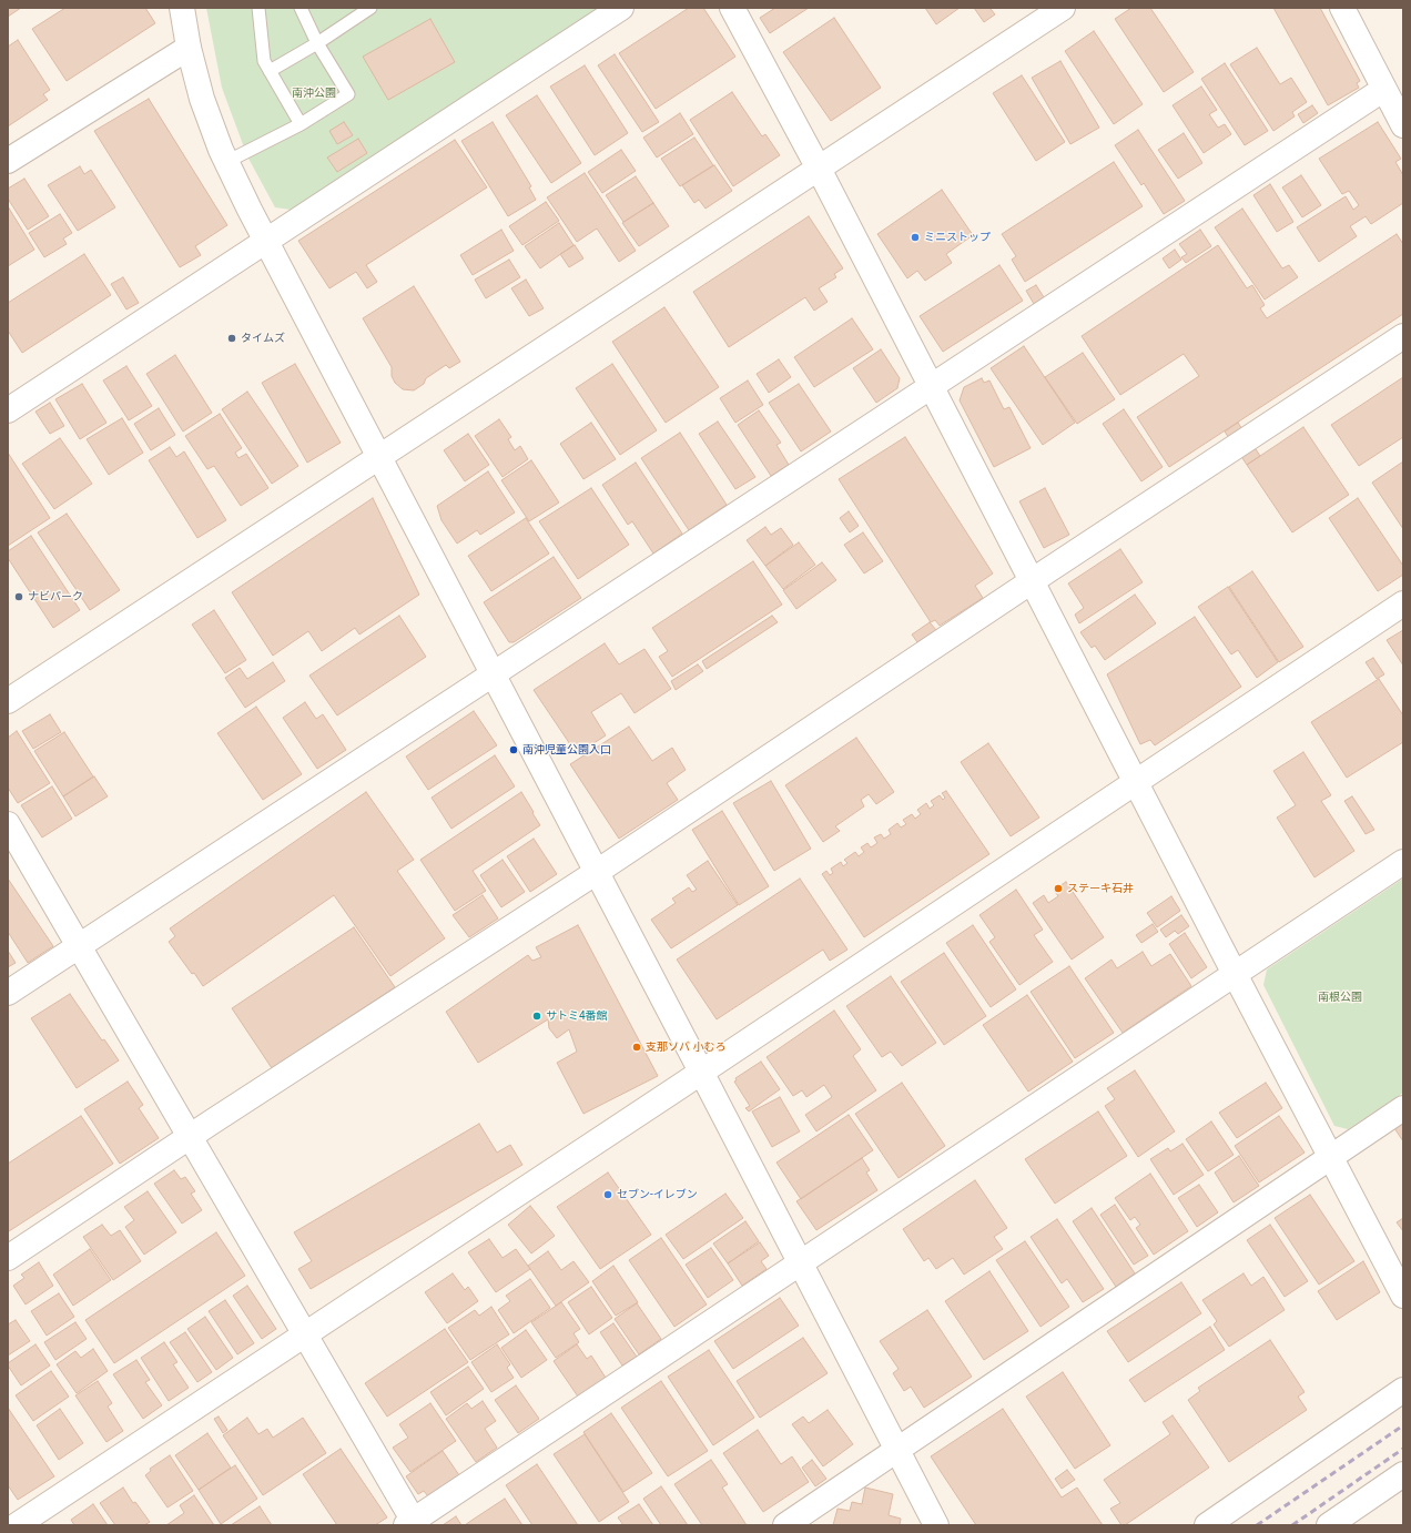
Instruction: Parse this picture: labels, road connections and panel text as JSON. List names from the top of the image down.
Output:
{
  "parks": ["南沖公園", "南根公園"],
  "places": [
    "ミニストップ",
    "タイムズ",
    "ナビパーク",
    "南沖児童公園入口",
    "ステーキ石井",
    "サトミ4番館",
    "支那ソバ 小むろ",
    "セブン-イレブン"
  ]
}
